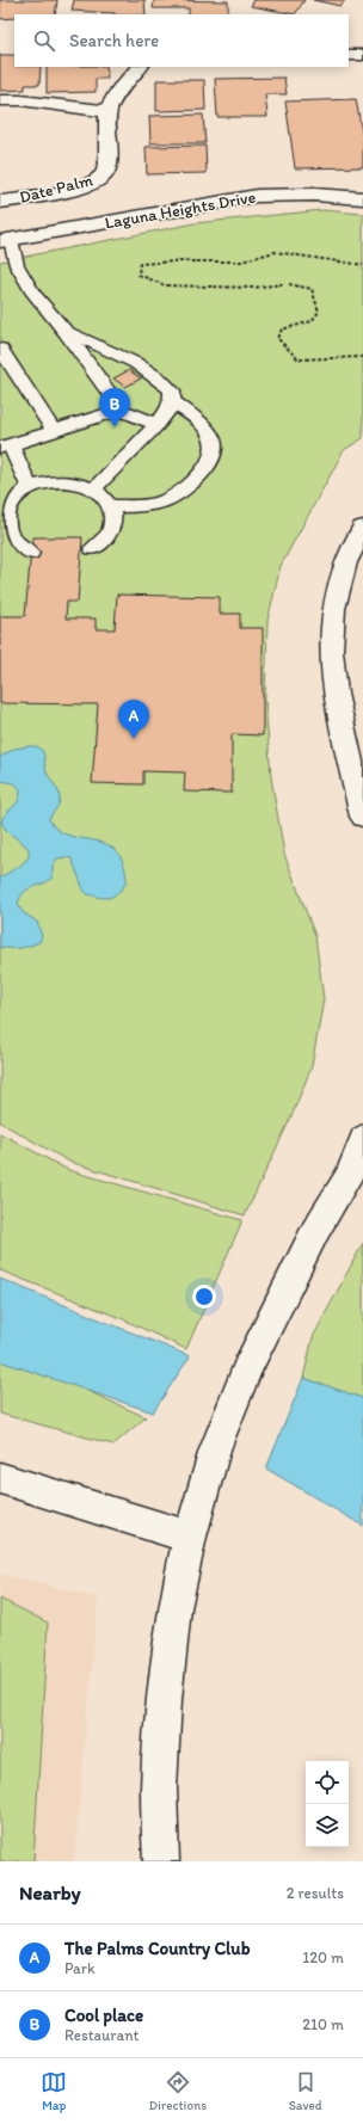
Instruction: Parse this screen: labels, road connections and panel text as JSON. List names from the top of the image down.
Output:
{
  "streets": {
    "street": ["Date Palm", "Laguna Heights Drive"]
  },
  "page": {
    "search": "Search here",
    "pins": ["B", "A"],
    "heading": ["Nearby", "2 results"],
    "list": [
      {
        "mark": "A",
        "name": "The Palms Country Club",
        "note": "Park",
        "value": "120 m"
      },
      {
        "mark": "B",
        "name": "Cool place",
        "note": "Restaurant",
        "value": "210 m"
      }
    ],
    "nav": ["Map", "Directions", "Saved"]
  }
}
